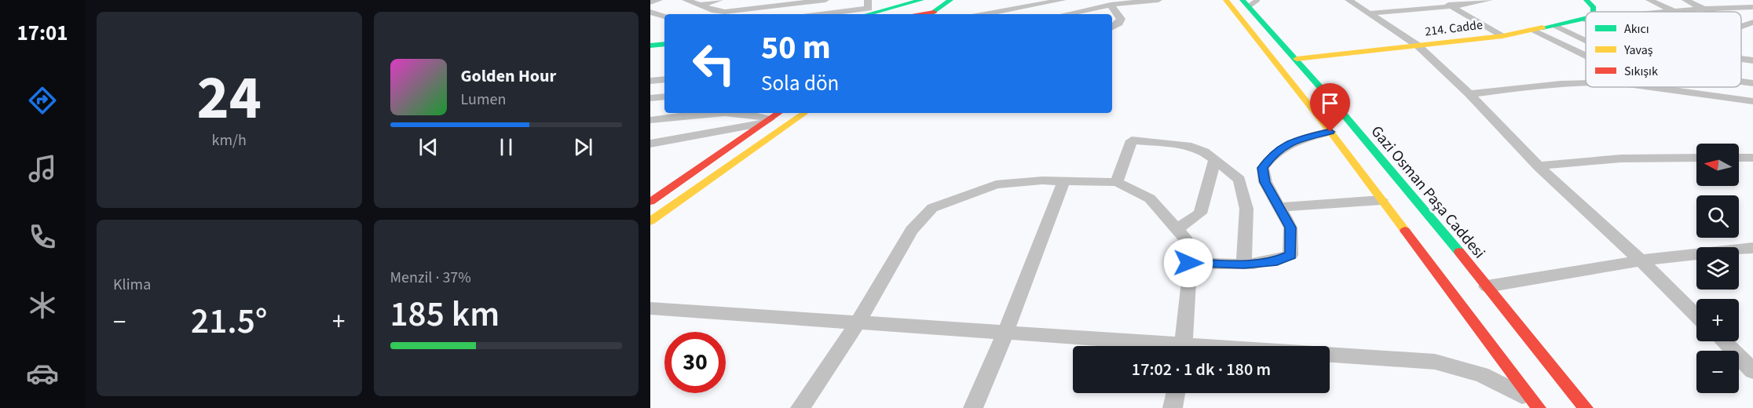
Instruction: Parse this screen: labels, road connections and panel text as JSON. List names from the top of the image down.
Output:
{
  "streets": {
    "main road": ["214. Cadde", "Gazi Osman Paşa Caddesi"]
  },
  "crossings": [
    ["214. Cadde", "Gazi Osman Paşa Caddesi"]
  ],
  "legend": ["Akıcı", "Yavaş", "Sıkışık"],
  "north": "left",
  "page": {
    "tabs": "17:01",
    "tile": [
      ["24", "km/h"],
      "Klima",
      ["Menzil · 37%", "185 km"]
    ],
    "turn": ["50 m", "Sola dön"],
    "song": ["Golden Hour", "Lumen"],
    "map_buttons": ["+", "−"],
    "heat": ["−", "21.5°", "+"],
    "limit": "30",
    "trip": "17:02 · 1 dk · 180 m"
  }
}
